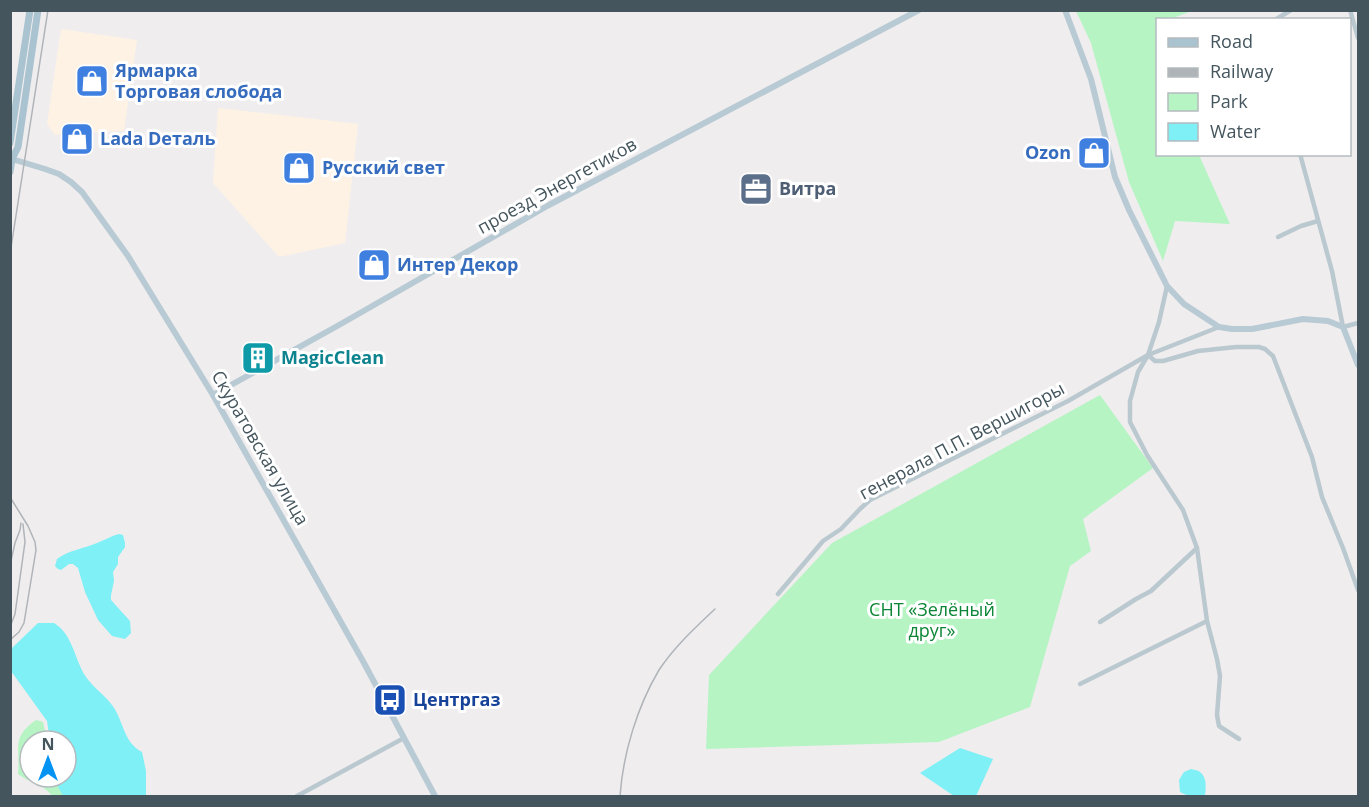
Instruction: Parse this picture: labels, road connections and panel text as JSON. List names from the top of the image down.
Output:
{
  "streets": {
    "street": ["проезд Энергетиков", "генерала П.П. Вершигоры", "Скуратовская улица"]
  },
  "crossings": [
    ["проезд Энергетиков", "Скуратовская улица"]
  ],
  "parks": ["СНТ «Зелёный друг»"],
  "places": {
    "shop": [
      "Ярмарка Торговая слобода",
      "Lada Dеталь",
      "Ozon",
      "Русский свет",
      "Интер Декор"
    ],
    "office": ["Витра"],
    "building": ["MagicClean"],
    "bus stop": ["Центргаз"]
  },
  "legend": [
    "Road",
    "Railway",
    "Park",
    "Water"
  ],
  "north": "top"
}
